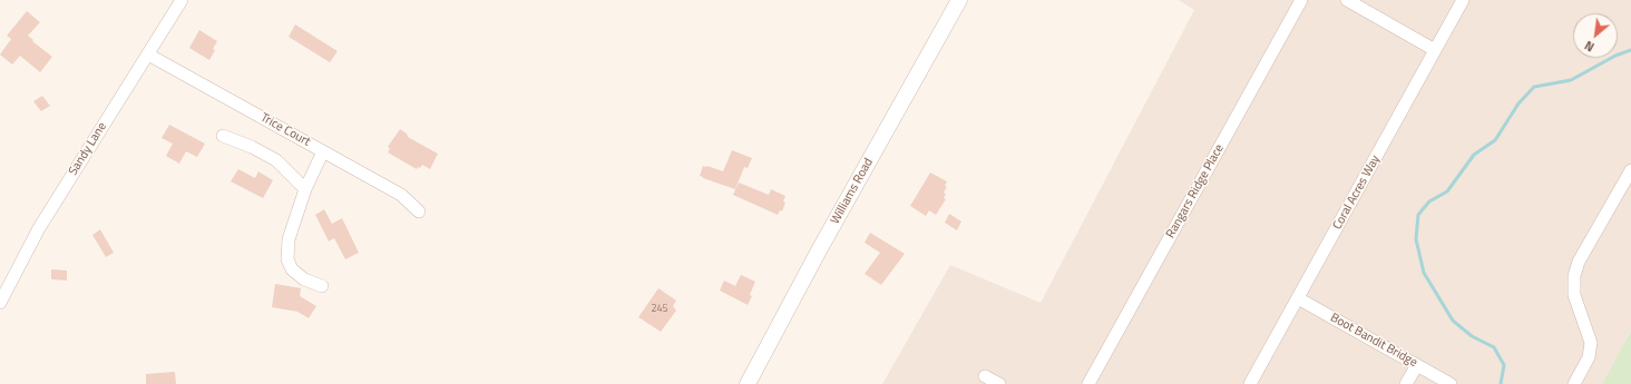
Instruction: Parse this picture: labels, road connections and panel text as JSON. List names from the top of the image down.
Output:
{
  "streets": {
    "street": [
      "Trice Court",
      "Sandy Lane",
      "Williams Road",
      "Rangars Ridge Place",
      "Coral Acres Way",
      "Boot Bandit Bridge"
    ]
  },
  "crossings": [
    ["Trice Court", "Sandy Lane"],
    ["Coral Acres Way", "Boot Bandit Bridge"]
  ],
  "house_numbers": ["245"],
  "north": "bottom left"
}
